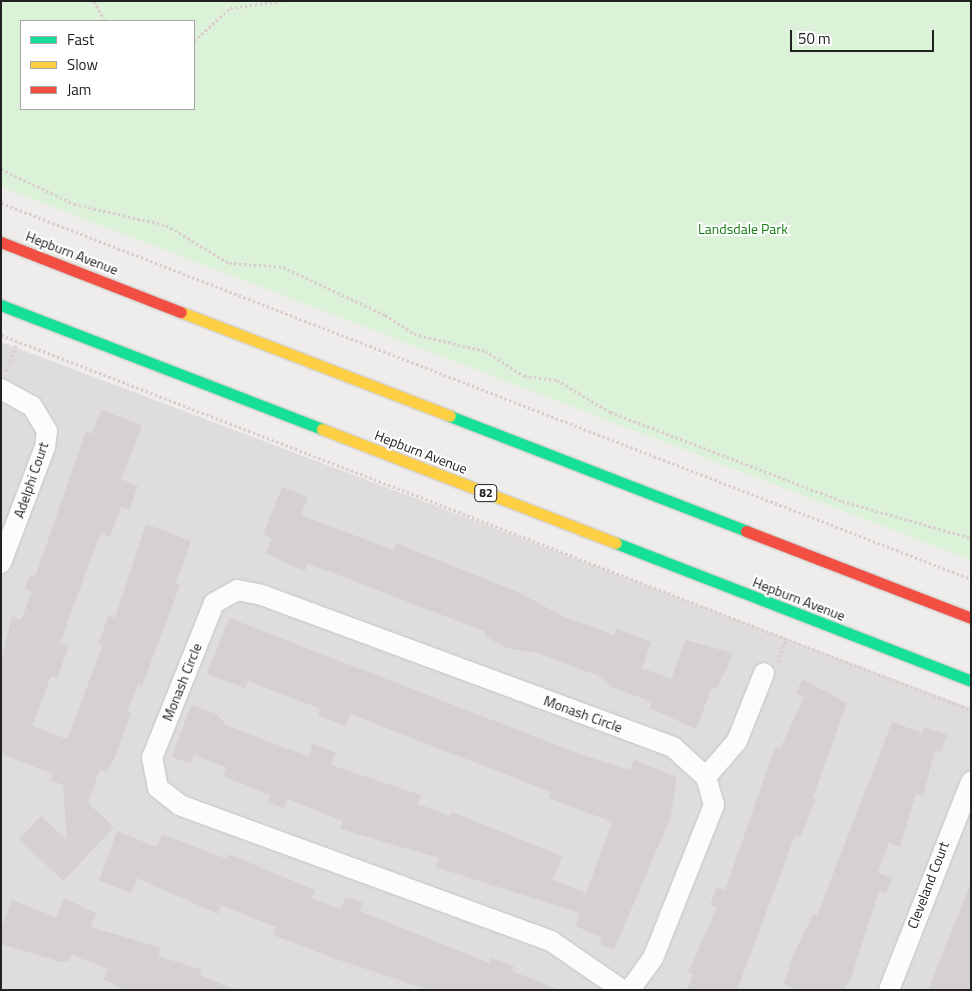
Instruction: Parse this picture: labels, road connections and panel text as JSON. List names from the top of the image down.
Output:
{
  "streets": {
    "main road": ["Hepburn Avenue", "82"],
    "street": ["Adelphi Court", "Monash Circle", "Cleveland Court"]
  },
  "parks": ["Landsdale Park"],
  "legend": ["Fast", "Slow", "Jam"],
  "scale_bar": "50 m"
}
